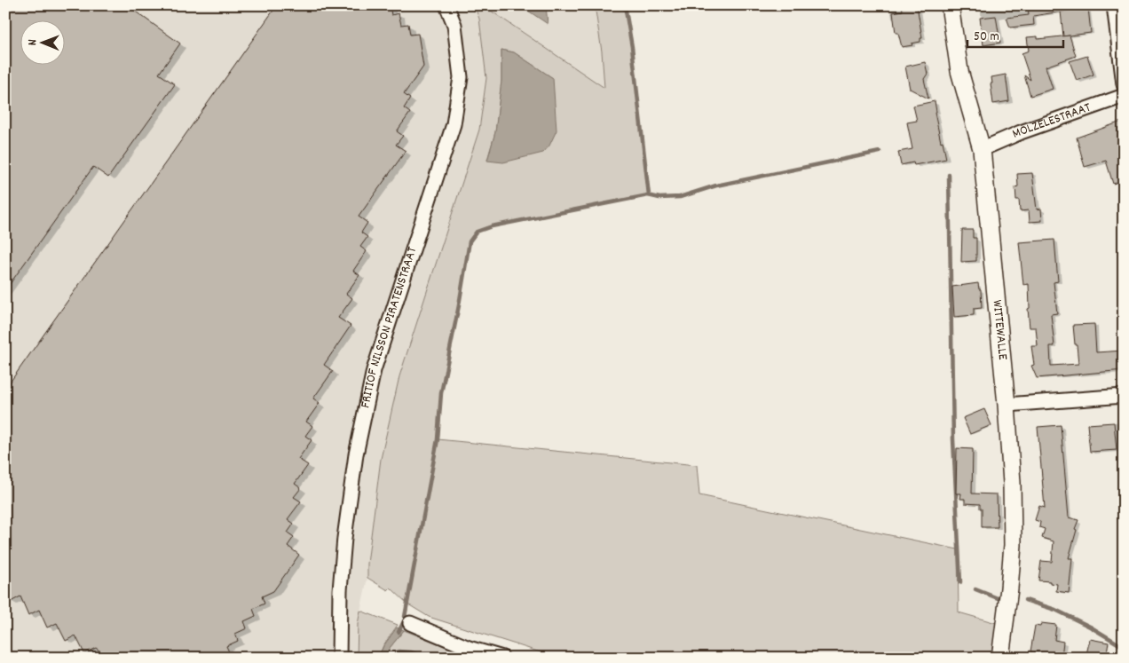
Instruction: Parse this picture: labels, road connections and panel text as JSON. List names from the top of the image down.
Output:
{
  "streets": {
    "street": ["MOLZELESTRAAT", "FRITIOF NILSSON PIRATENSTRAAT", "WITTEWALLE"]
  },
  "crossings": [
    ["MOLZELESTRAAT", "WITTEWALLE"]
  ],
  "scale_bar": "50 m",
  "north": "left"
}
